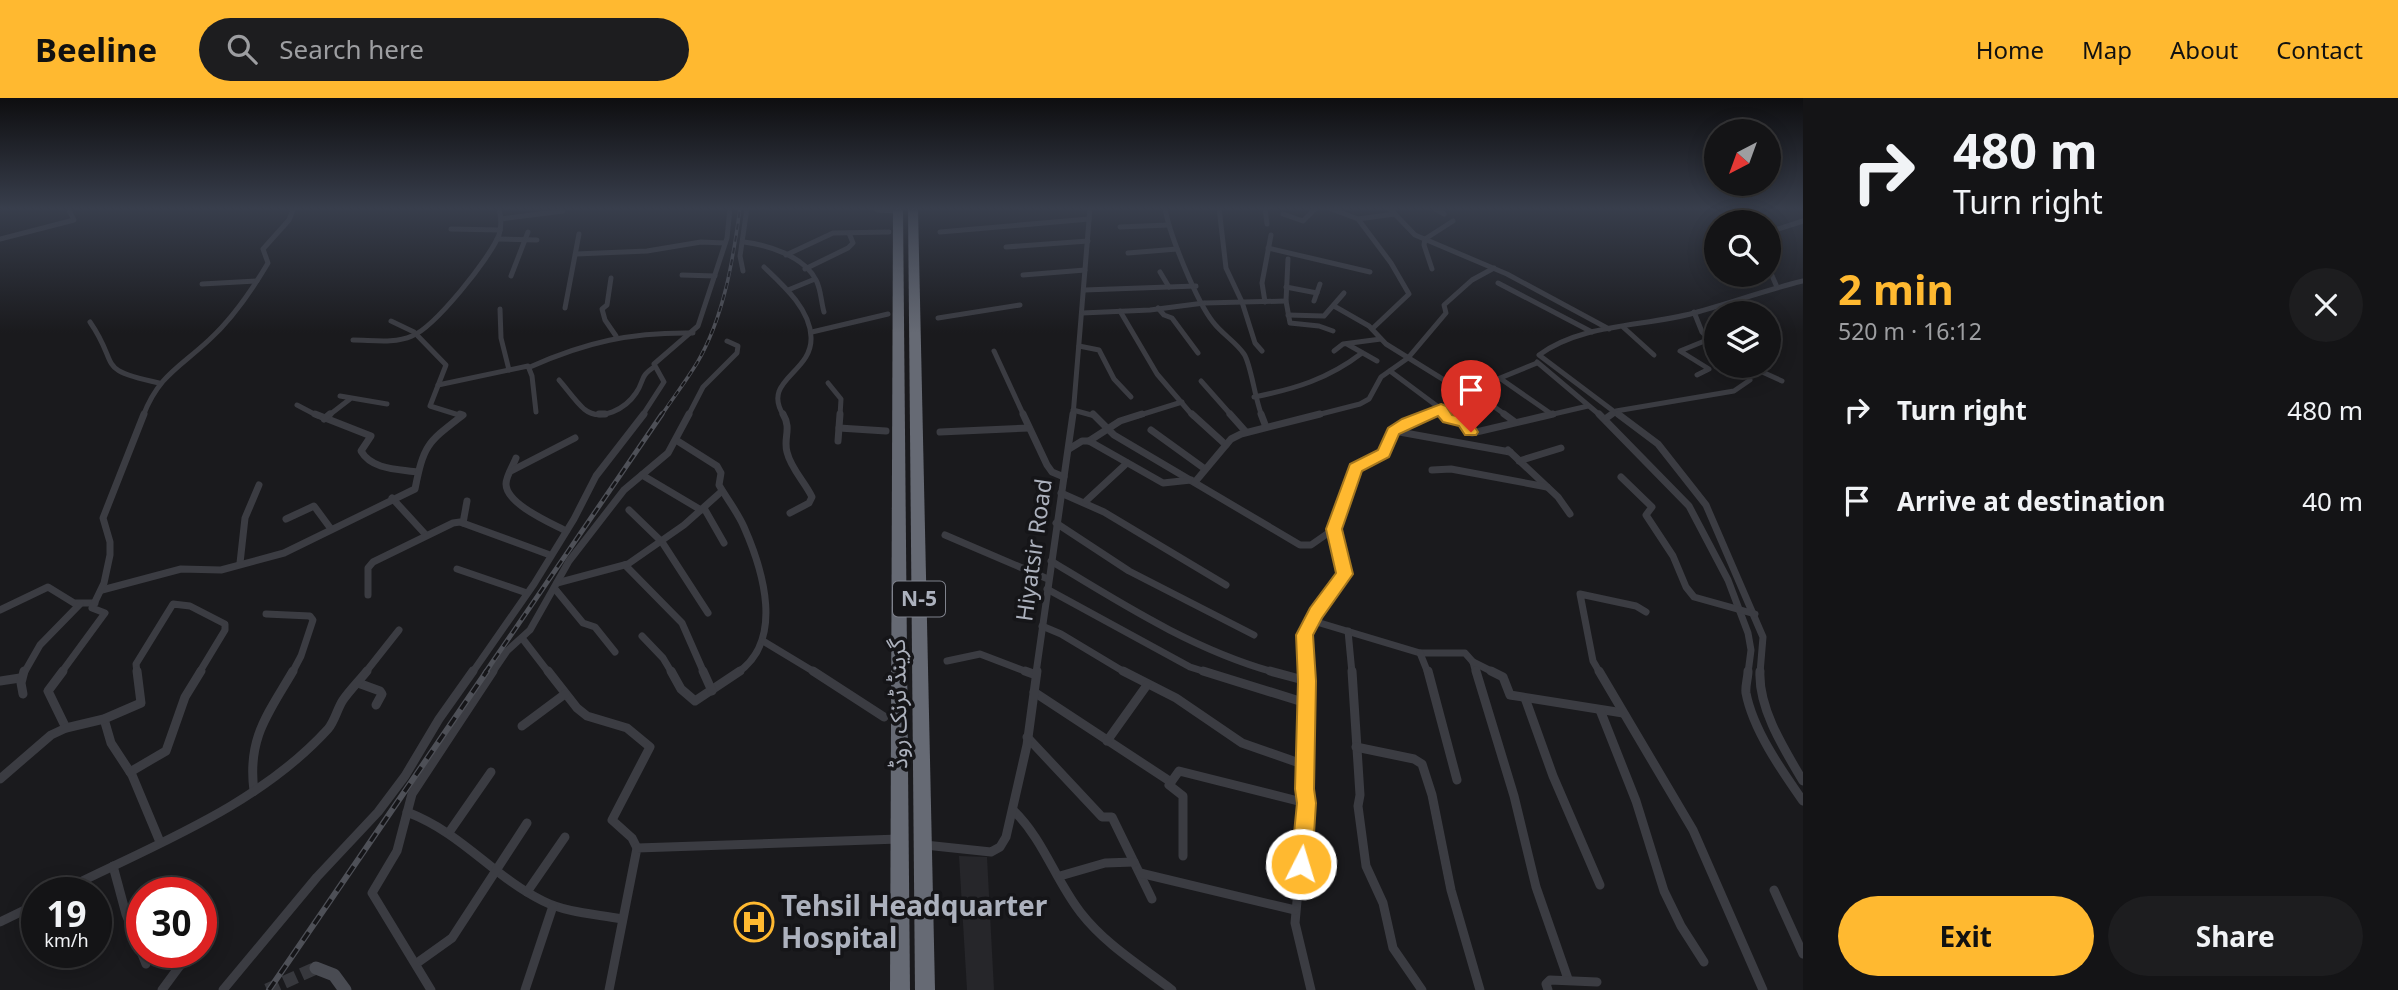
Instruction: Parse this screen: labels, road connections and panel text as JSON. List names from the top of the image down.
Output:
{
  "streets": {
    "highway": ["N-5", "گرینڈ ٹرنک روڈ"],
    "street": ["Hiyatsir Road"]
  },
  "crossings": [
    ["Hiyatsir Road", "گرینڈ ٹرنک روڈ"]
  ],
  "places": {
    "hospital": ["Tehsil Headquarter Hospital"]
  },
  "north": "bottom left",
  "page": {
    "header": "Beeline",
    "search": "Search here",
    "nav": [
      "Home",
      "Map",
      "About",
      "Contact"
    ],
    "turn": ["480 m", "Turn right"],
    "heading": ["2 min", "520 m · 16:12"],
    "list": [
      {
        "name": "Turn right",
        "value": "480 m"
      },
      {
        "name": "Arrive at destination",
        "value": "40 m"
      }
    ],
    "speed": "19 km/h",
    "limit": "30",
    "buttons": ["Exit", "Share"]
  }
}
